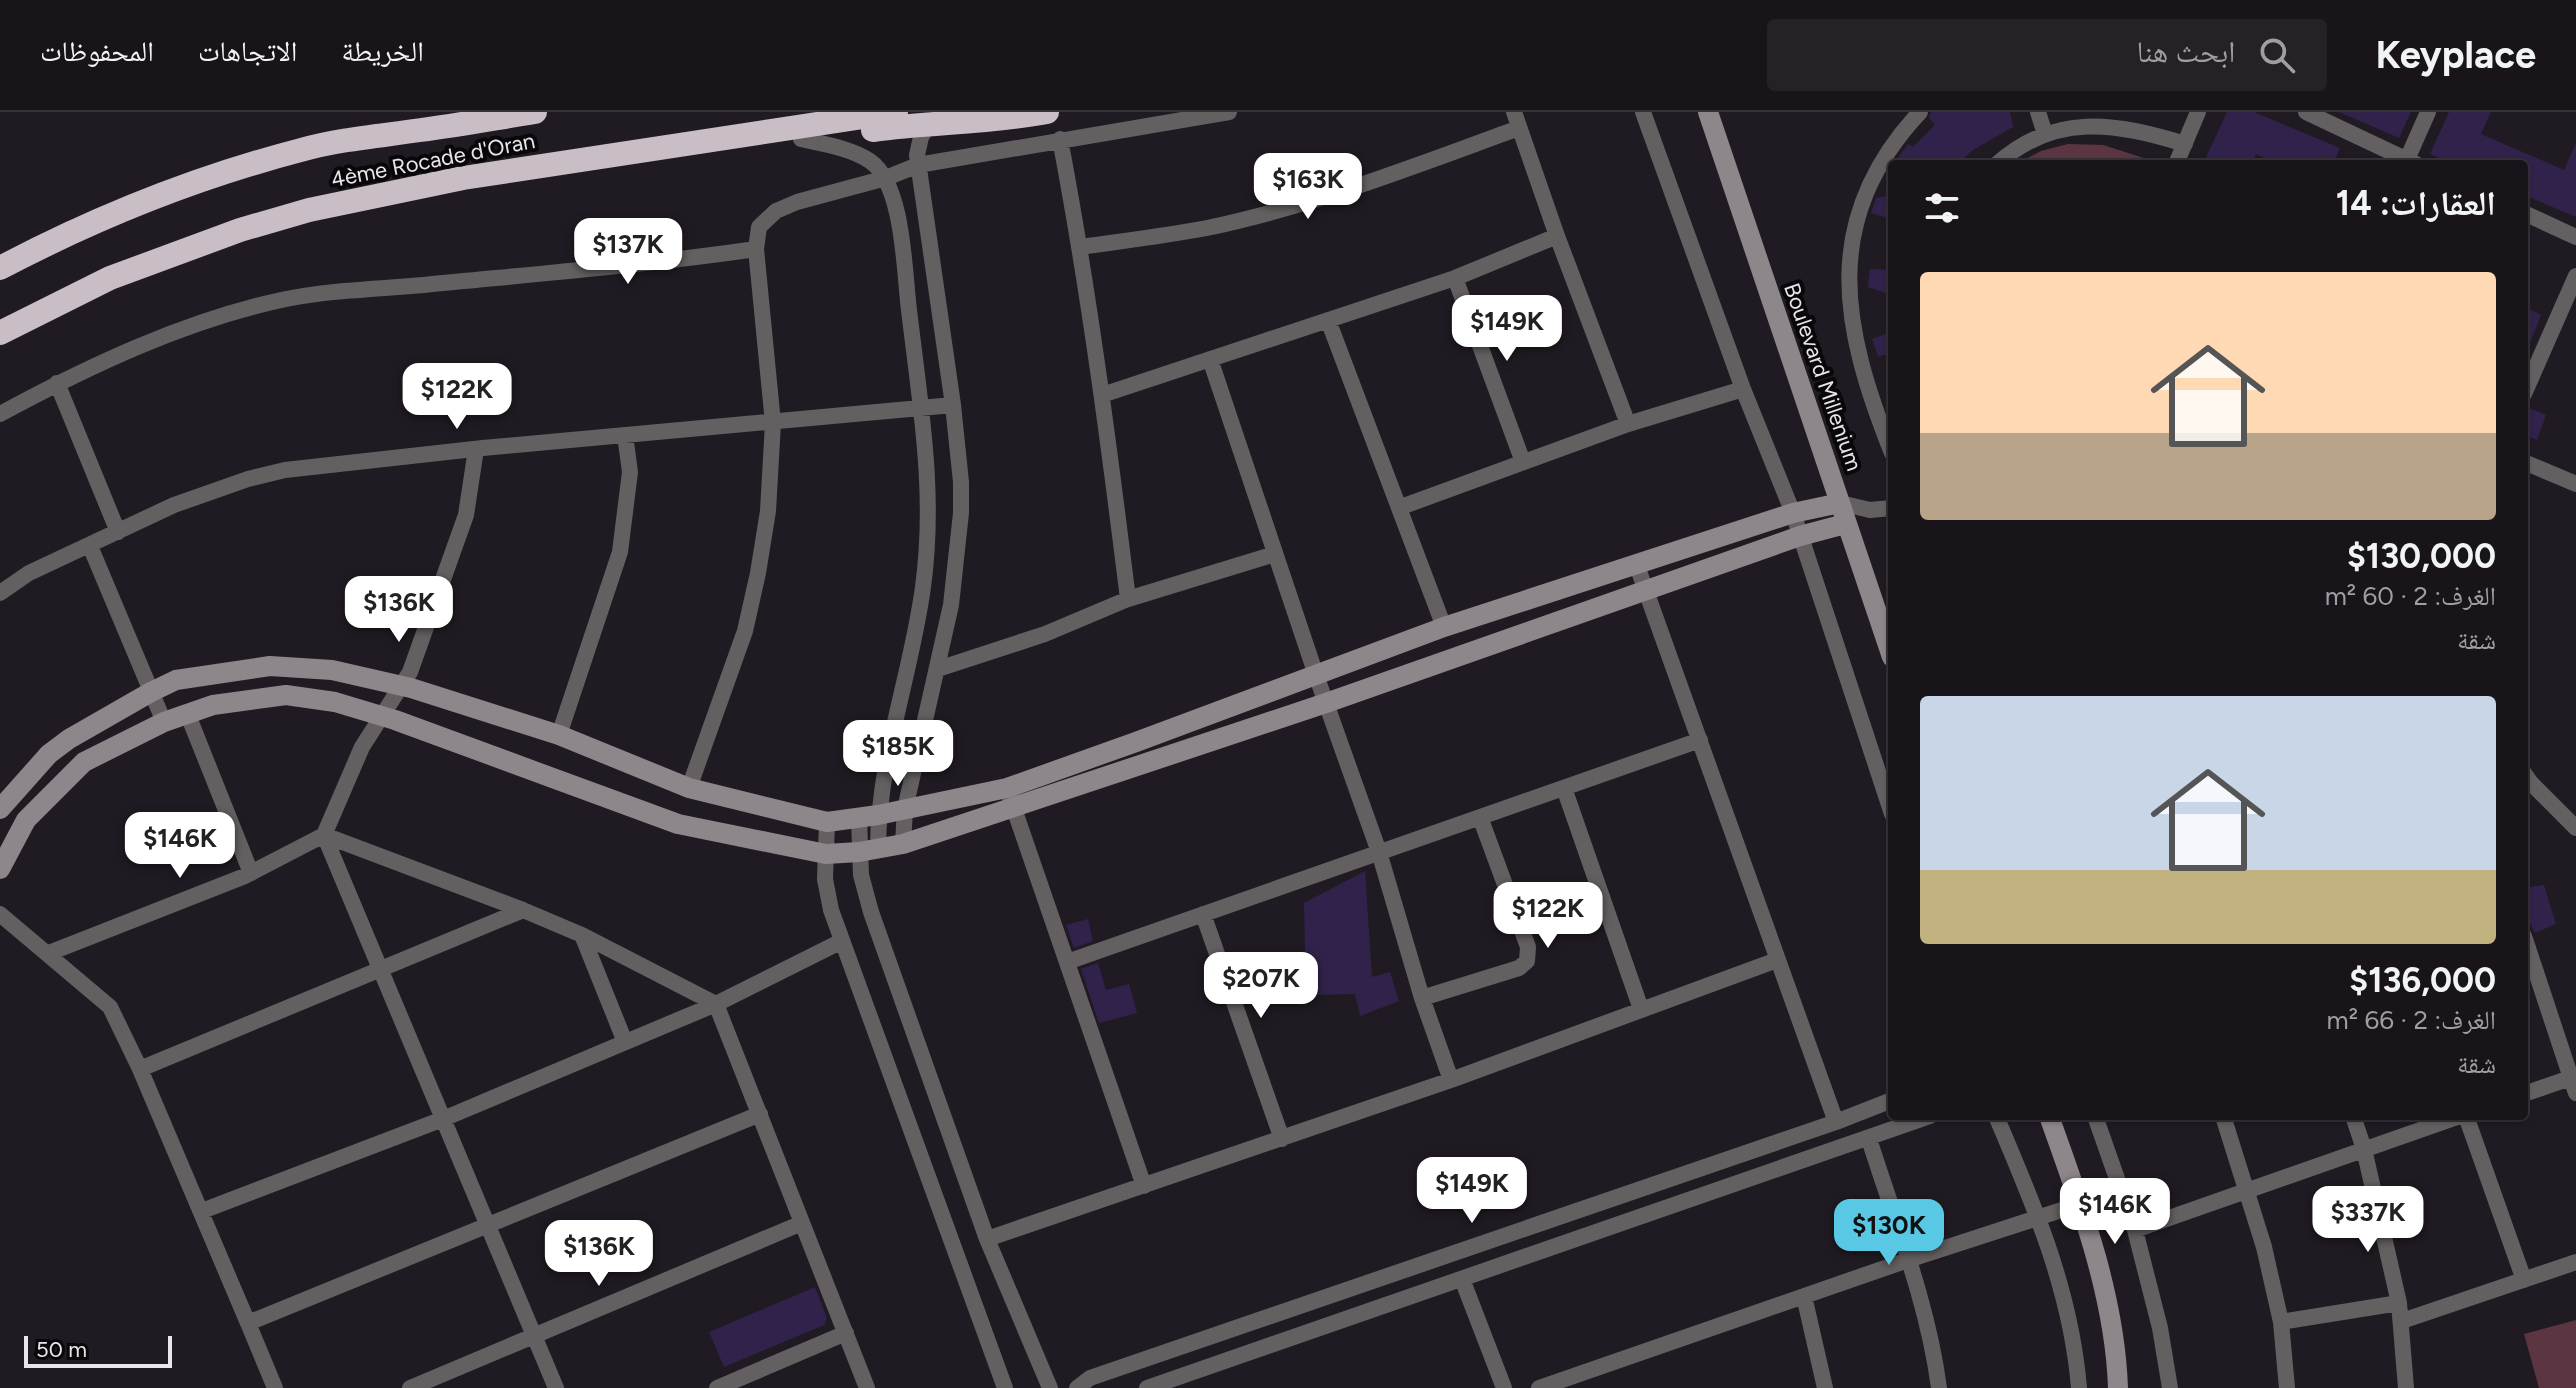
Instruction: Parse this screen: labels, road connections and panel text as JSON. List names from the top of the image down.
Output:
{
  "streets": {
    "highway": ["4ème Rocade d'Oran"],
    "main road": ["Boulevard Millenium"]
  },
  "scale_bar": "50 m",
  "page": {
    "header": "Keyplace",
    "search": "ابحث هنا",
    "nav": ["الخريطة", "الاتجاهات", "المحفوظات"],
    "price": [
      "$163K",
      "$137K",
      "$149K",
      "$122K",
      "$136K",
      "$185K",
      "$146K",
      "$122K",
      "$207K",
      "$149K",
      "$146K",
      "$337K",
      "$130K",
      "$136K"
    ],
    "heading": "العقارات: 14",
    "list": [
      {
        "name": "$130,000",
        "note": "الغرف: 2 · 60 m² · شقة"
      },
      {
        "name": "$136,000",
        "note": "الغرف: 2 · 66 m² · شقة"
      }
    ],
    "scale": "50 m"
  }
}
